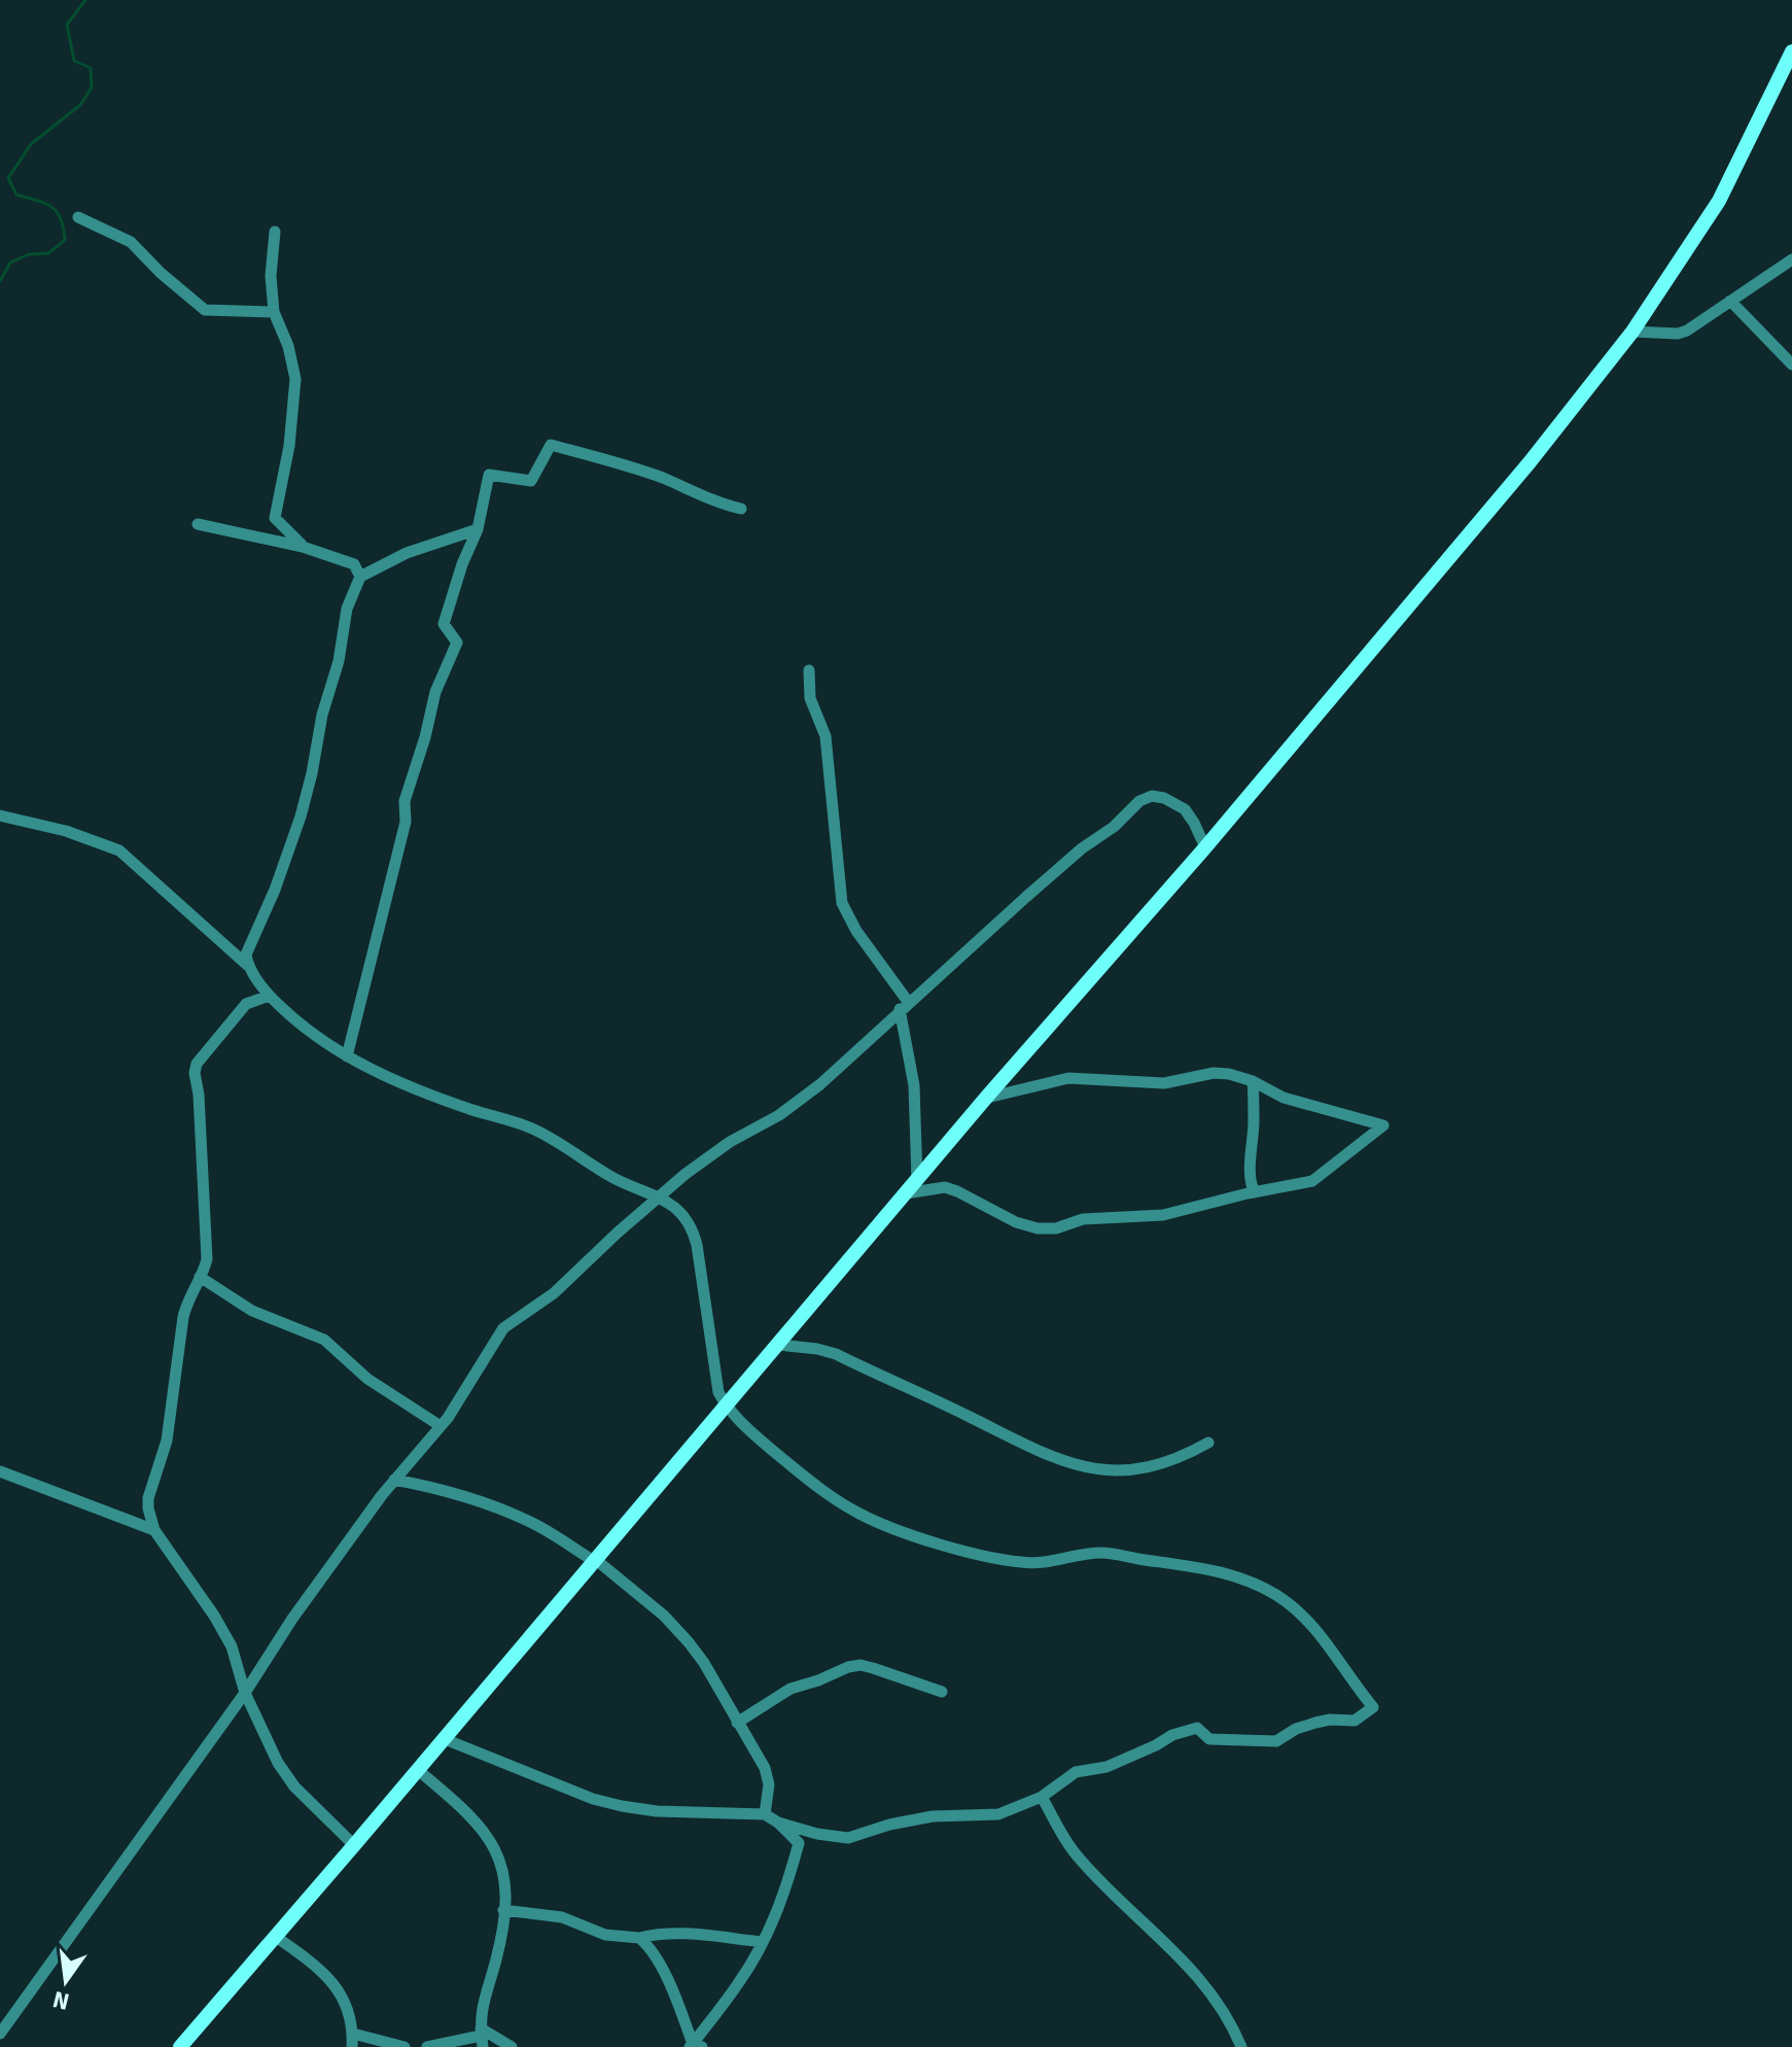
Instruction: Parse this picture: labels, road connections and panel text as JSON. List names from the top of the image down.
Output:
{
  "north": "bottom"
}
